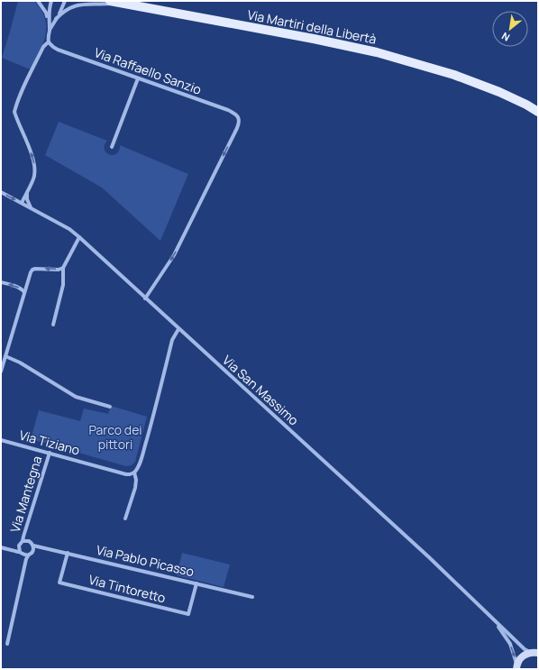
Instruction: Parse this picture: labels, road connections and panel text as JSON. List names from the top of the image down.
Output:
{
  "streets": {
    "main road": ["Via Martiri della Libertà"],
    "street": [
      "Via Raffaello Sanzio",
      "Via San Massimo",
      "Via Tiziano",
      "Via Mantegna",
      "Via Pablo Picasso",
      "Via Tintoretto"
    ]
  },
  "crossings": [
    ["Via Raffaello Sanzio", "Via San Massimo"],
    ["Via Tiziano", "Via Mantegna"],
    ["Via Mantegna", "Via Pablo Picasso"],
    ["Via Pablo Picasso", "Via Tintoretto"]
  ],
  "parks": ["Parco dei pittori"],
  "north": "bottom left"
}
